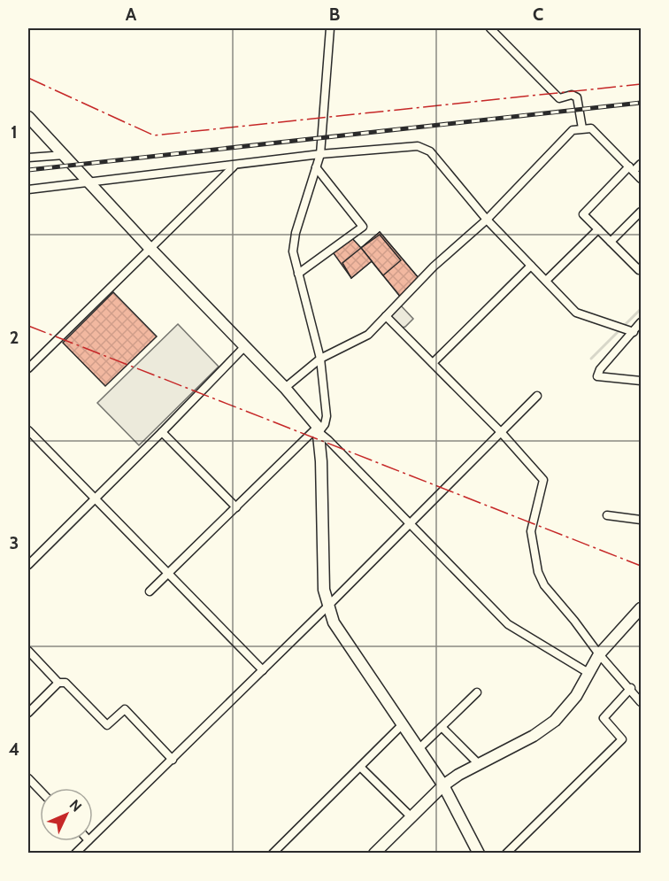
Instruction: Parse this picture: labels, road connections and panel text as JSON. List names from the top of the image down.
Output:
{
  "north": "top right",
  "grid": {
    "columns": ["A", "B", "C"],
    "rows": [
      "1",
      "2",
      "3",
      "4"
    ]
  }
}
